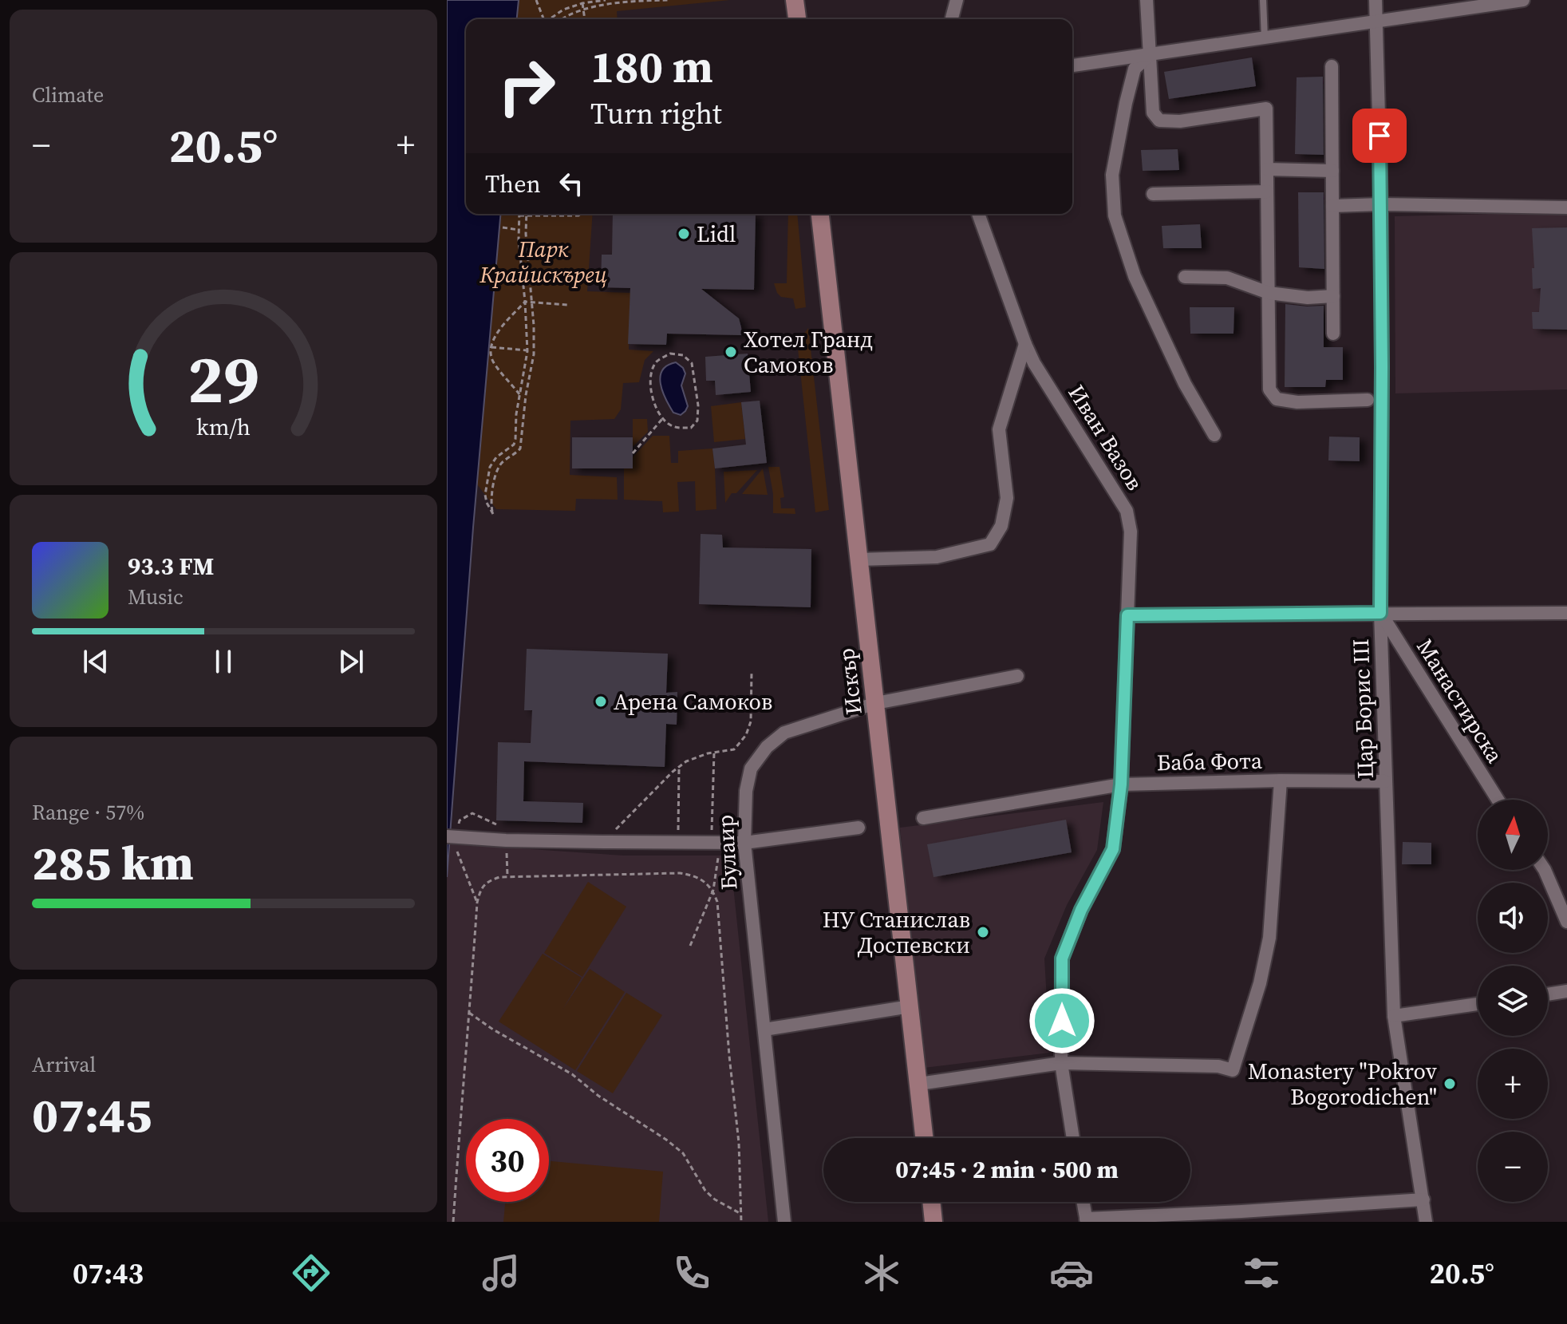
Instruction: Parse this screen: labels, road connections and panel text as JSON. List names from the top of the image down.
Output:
{
  "streets": {
    "main road": ["Искър"],
    "street": [
      "Иван Вазов",
      "Манастирска",
      "Цар Борис III",
      "Баба Фота",
      "Булаир"
    ]
  },
  "crossings": [
    ["Иван Вазов", "Баба Фота"],
    ["Искър", "Булаир"],
    ["Манастирска", "Цар Борис III"],
    ["Цар Борис III", "Баба Фота"]
  ],
  "parks": ["Парк Крайискърец"],
  "places": [
    "Lidl",
    "Хотел Гранд Самоков",
    "Арена Самоков",
    "НУ Станислав Доспевски",
    "Monastery \"Pokrov Bogorodichen\""
  ],
  "north": "top",
  "page": {
    "tile": [
      "Climate",
      ["Range · 57%", "285 km"],
      ["Arrival", "07:45"]
    ],
    "turn": ["180 m", "Turn right"],
    "heat": ["−", "20.5°", "+"],
    "then": "Then",
    "song": ["93.3 FM", "Music"],
    "map_buttons": ["+", "−"],
    "limit": "30",
    "trip": "07:45 · 2 min · 500 m",
    "tabs": ["07:43", "20.5°"],
    "gauge": ["29", "km/h"]
  }
}
